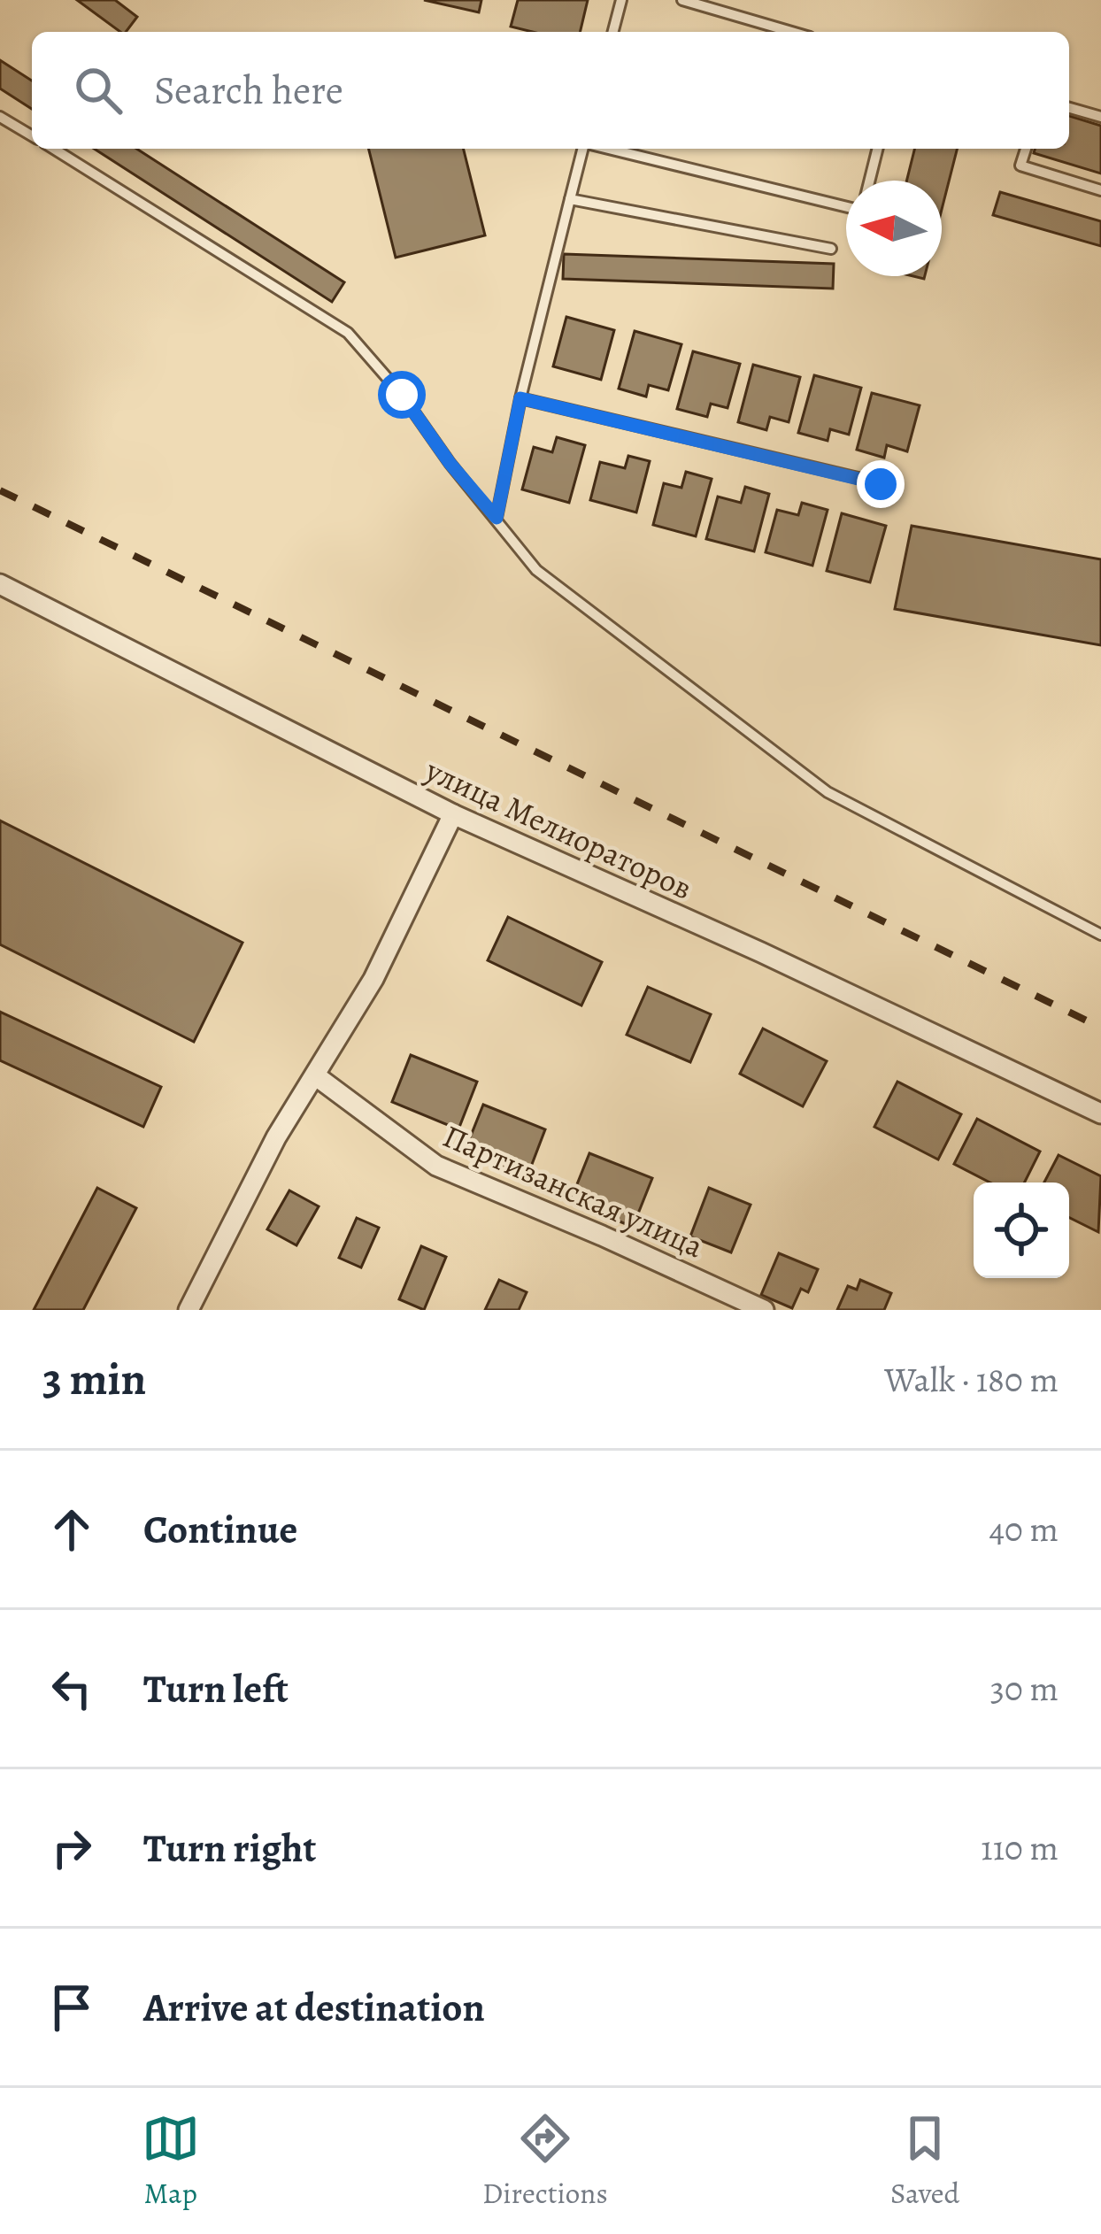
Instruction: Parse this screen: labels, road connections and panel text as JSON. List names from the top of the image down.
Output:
{
  "streets": {
    "street": ["улица Мелиораторов", "Партизанская улица"]
  },
  "north": "left",
  "page": {
    "search": "Search here",
    "heading": ["3 min", "Walk · 180 m"],
    "list": [
      ["Continue", "40 m"],
      ["Turn left", "30 m"],
      ["Turn right", "110 m"],
      "Arrive at destination"
    ],
    "nav": ["Map", "Directions", "Saved"]
  }
}
